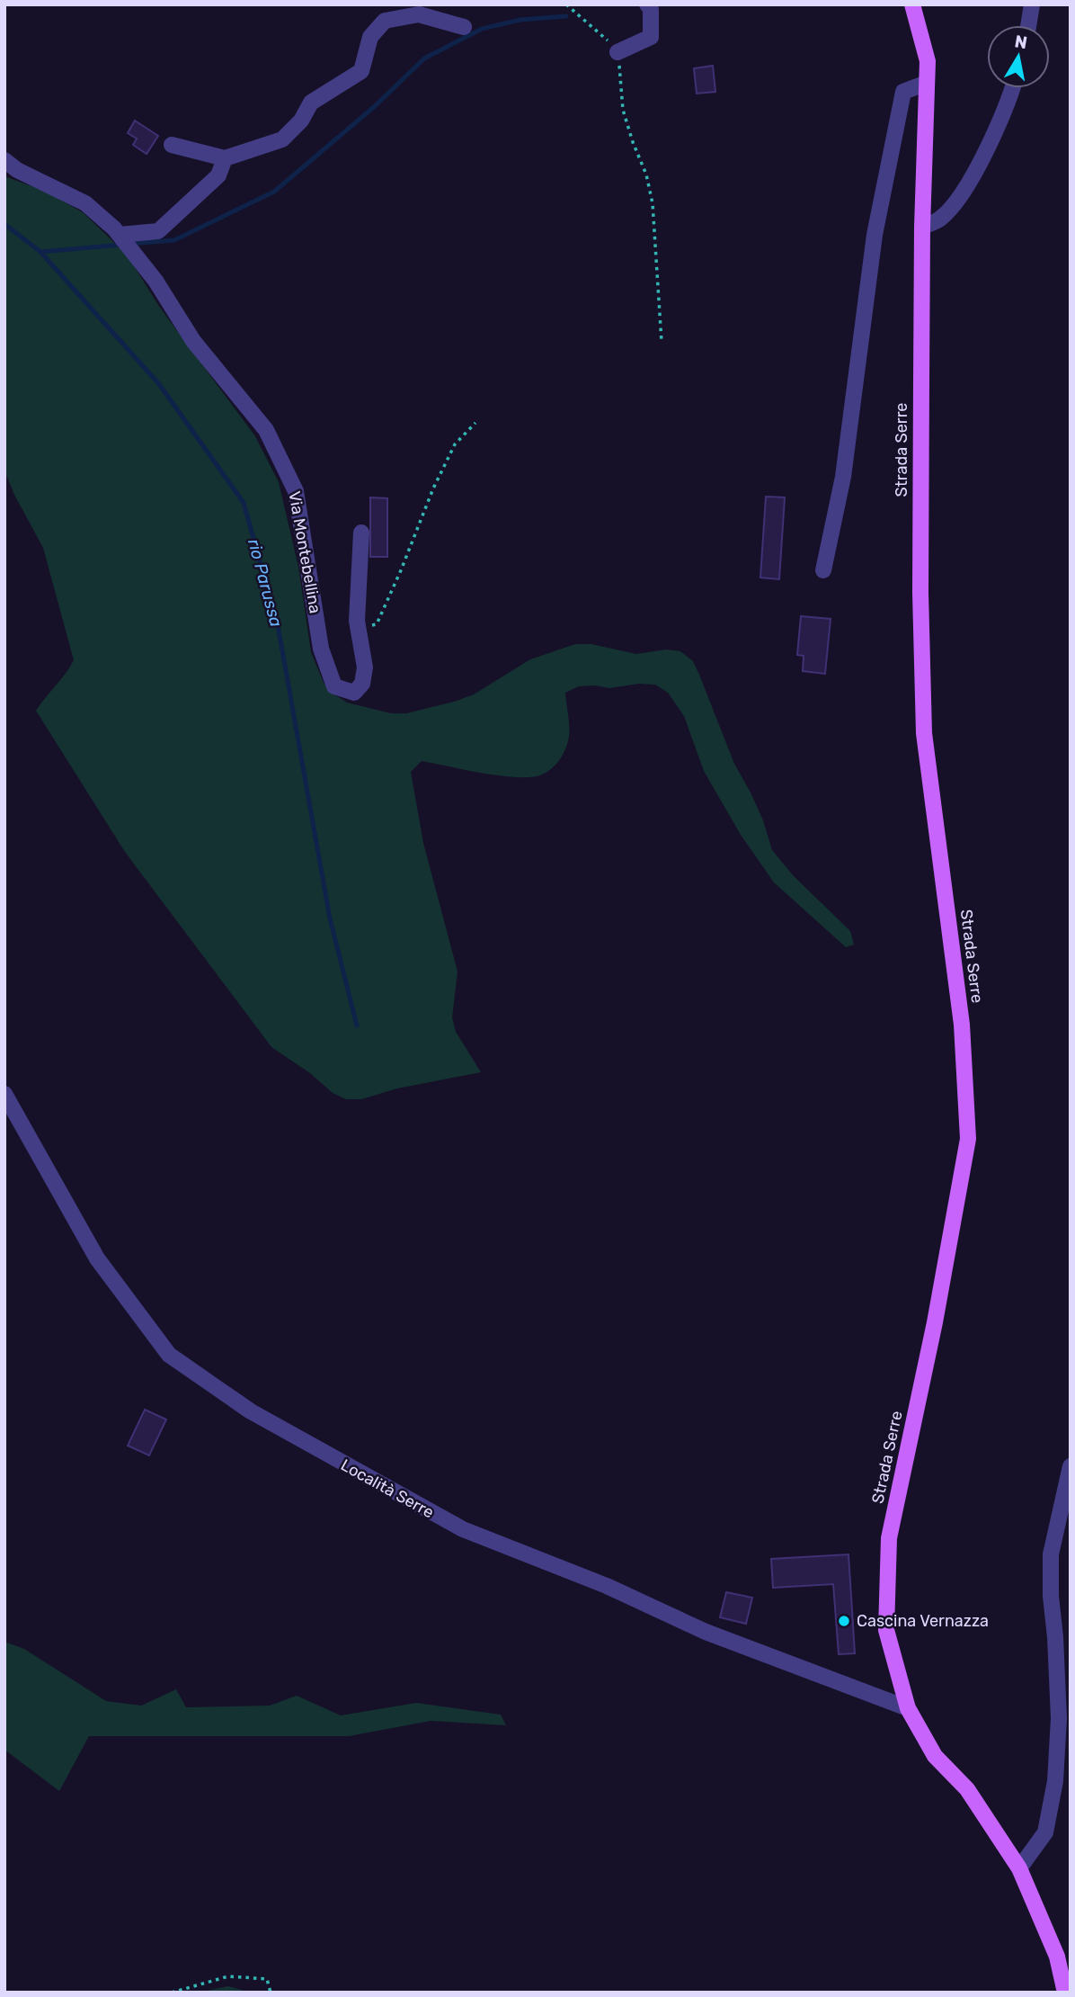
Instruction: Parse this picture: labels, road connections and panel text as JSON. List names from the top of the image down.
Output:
{
  "streets": {
    "main road": ["Strada Serre"],
    "street": ["Via Montebellina", "Località Serre"]
  },
  "crossings": [
    ["Strada Serre", "Località Serre"]
  ],
  "water": ["rio Parussa"],
  "places": ["Cascina Vernazza"],
  "north": "top"
}
